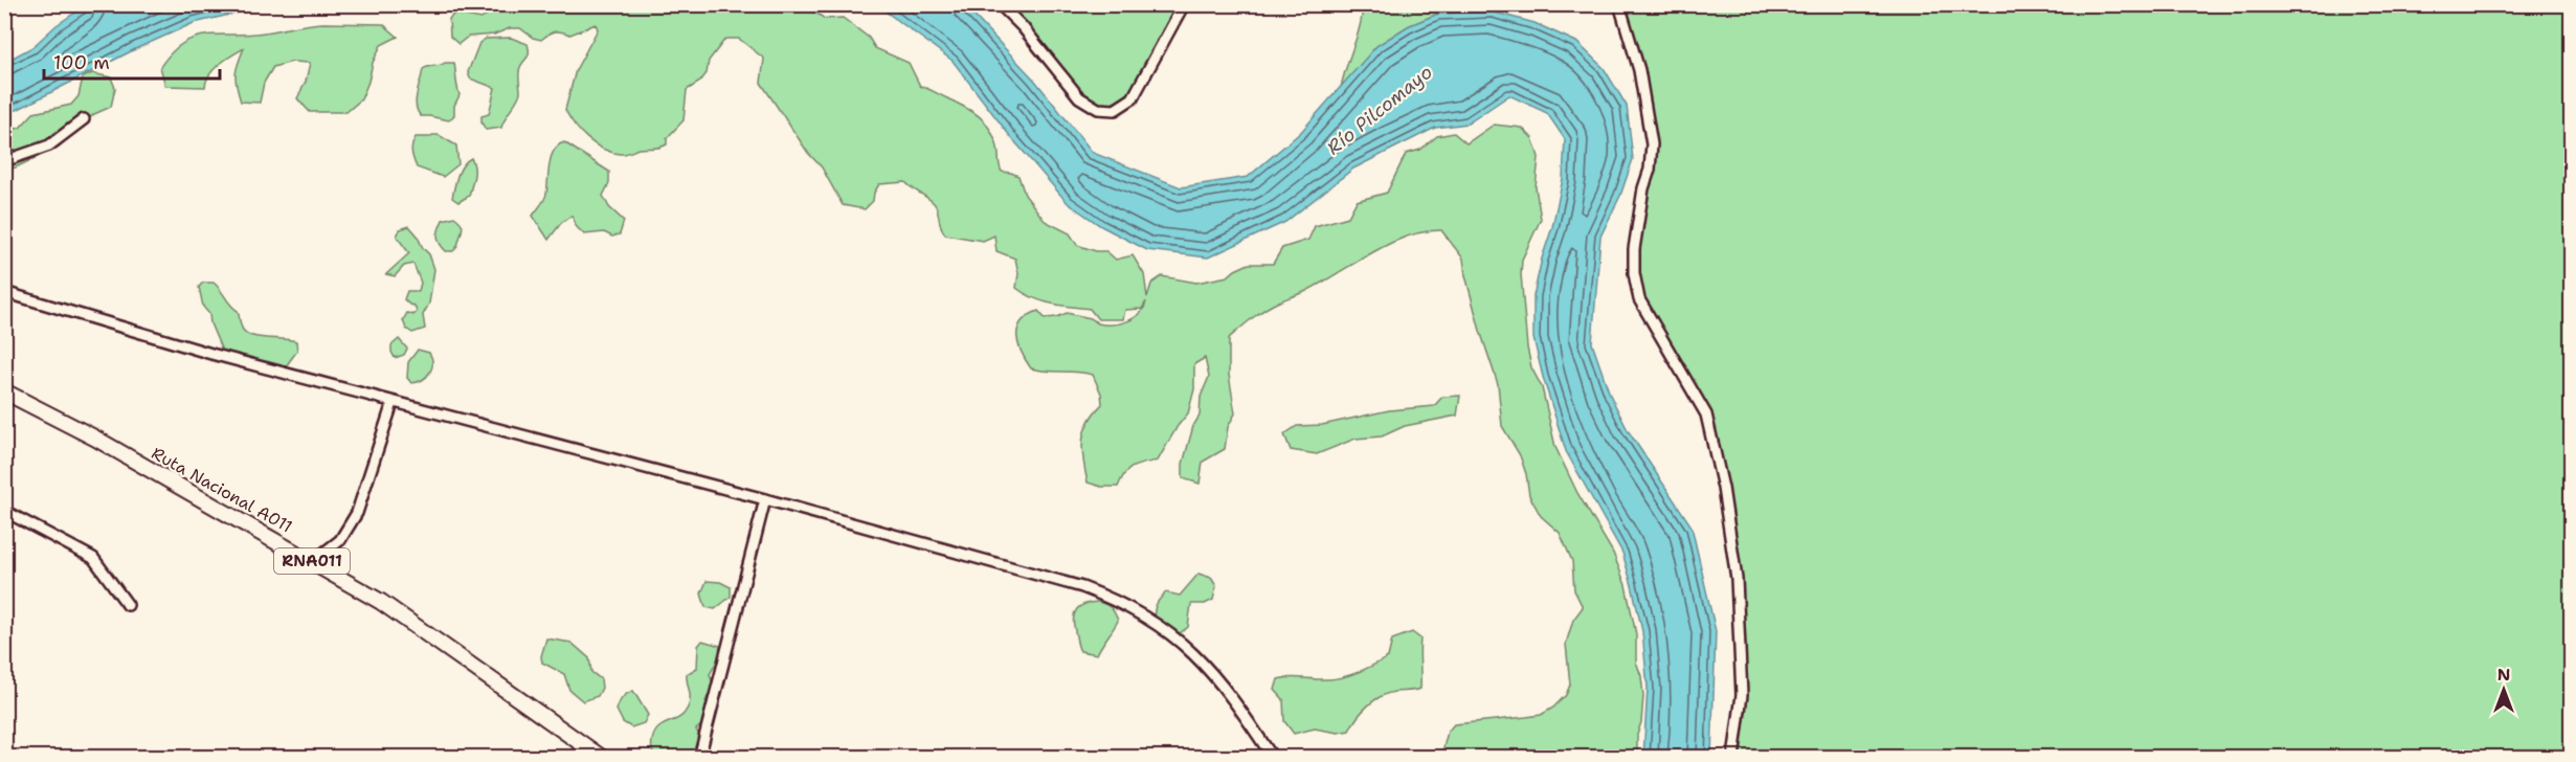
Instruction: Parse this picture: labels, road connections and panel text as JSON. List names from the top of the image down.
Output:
{
  "streets": {
    "main road": ["Ruta Nacional A011", "RNA011"]
  },
  "water": ["Río Pilcomayo"],
  "scale_bar": "100 m",
  "north": "top"
}
